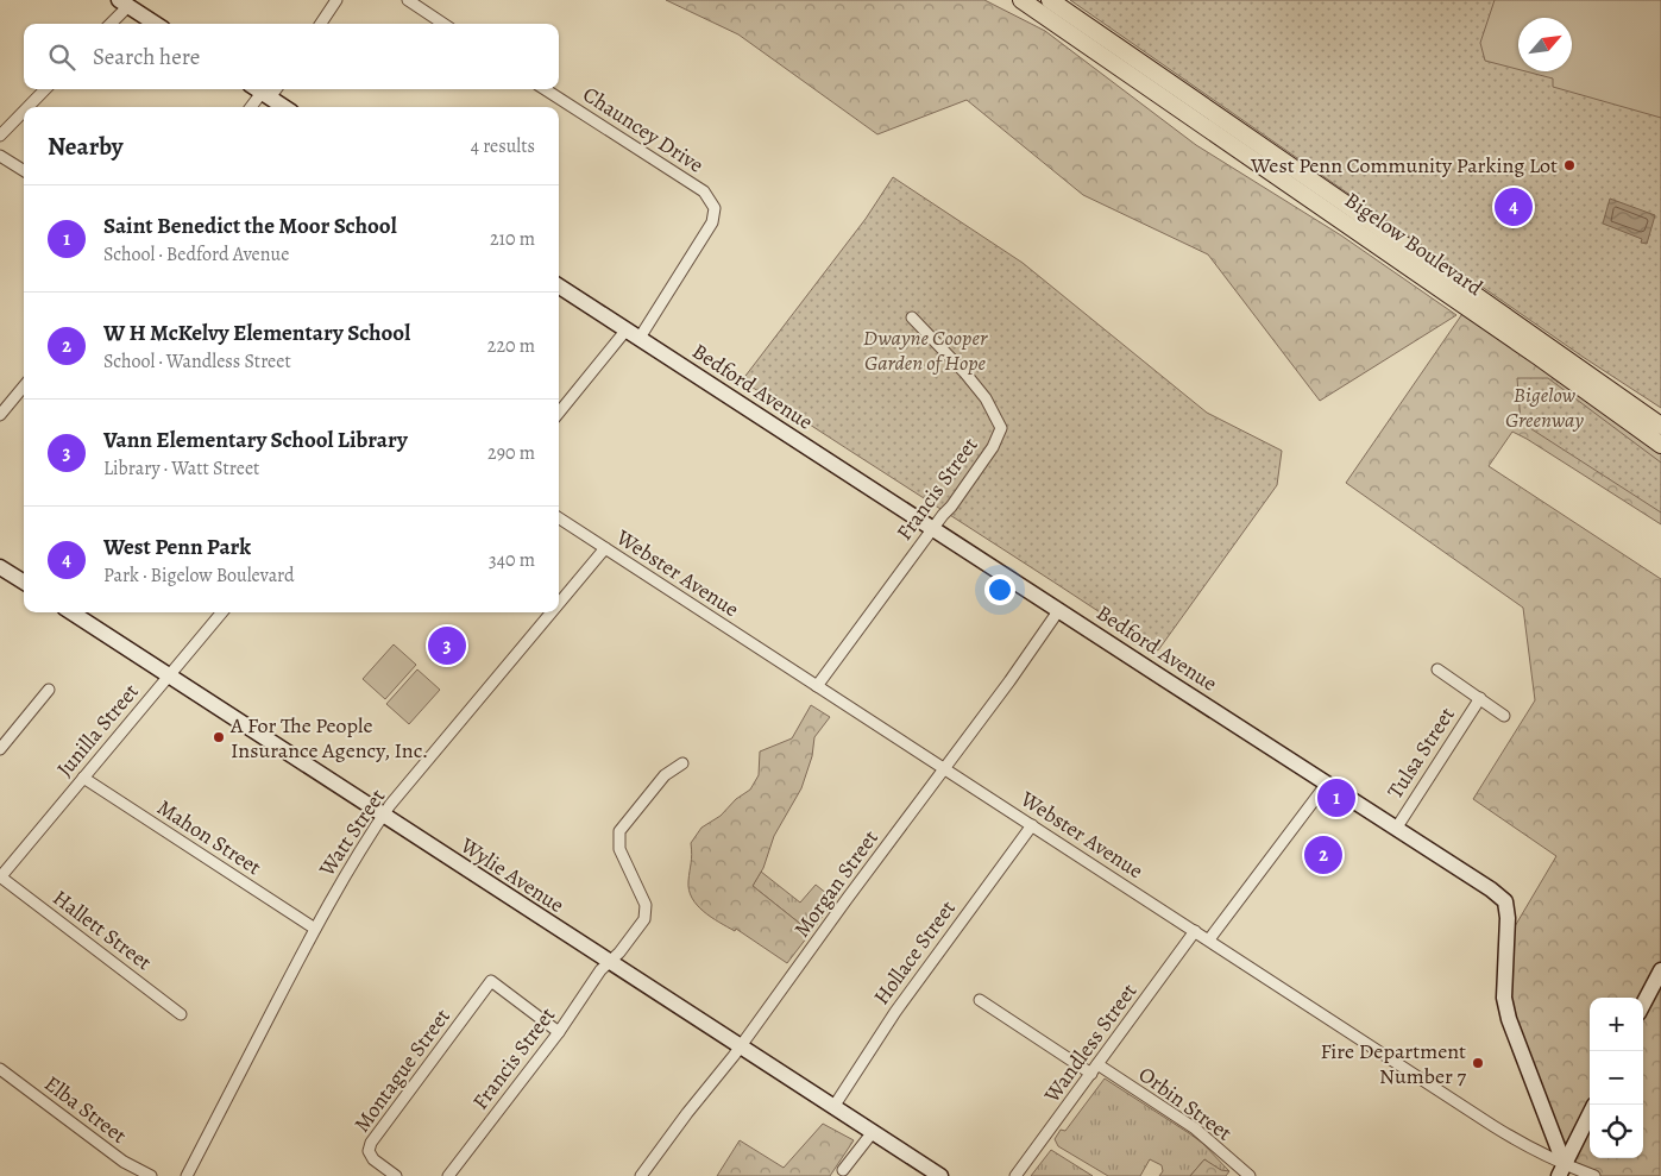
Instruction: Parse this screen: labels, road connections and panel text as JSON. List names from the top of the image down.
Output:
{
  "streets": {
    "main road": ["Bigelow Boulevard"],
    "street": [
      "Chauncey Drive",
      "Bedford Avenue",
      "Francis Street",
      "Webster Avenue",
      "Junilla Street",
      "Tulsa Street",
      "Watt Street",
      "Mahon Street",
      "Wylie Avenue",
      "Morgan Street",
      "Hallett Street",
      "Hollace Street",
      "Wandless Street",
      "Montague Street",
      "Orbin Street",
      "Elba Street"
    ]
  },
  "crossings": [
    ["Chauncey Drive", "Bedford Avenue"],
    ["Bedford Avenue", "Francis Street"],
    ["Bedford Avenue", "Webster Avenue"],
    ["Bedford Avenue", "Tulsa Street"],
    ["Bedford Avenue", "Morgan Street"],
    ["Francis Street", "Webster Avenue"],
    ["Francis Street", "Wylie Avenue"],
    ["Francis Street", "Montague Street"],
    ["Webster Avenue", "Watt Street"],
    ["Webster Avenue", "Morgan Street"],
    ["Webster Avenue", "Hollace Street"],
    ["Webster Avenue", "Wandless Street"],
    ["Junilla Street", "Mahon Street"],
    ["Junilla Street", "Wylie Avenue"],
    ["Junilla Street", "Hallett Street"],
    ["Watt Street", "Mahon Street"],
    ["Watt Street", "Wylie Avenue"],
    ["Wylie Avenue", "Morgan Street"],
    ["Wylie Avenue", "Hollace Street"],
    ["Wandless Street", "Orbin Street"]
  ],
  "parks": ["Dwayne Cooper Garden of Hope", "Bigelow Greenway"],
  "places": ["West Penn Community Parking Lot", "A For The People Insurance Agency, Inc.", "Fire Department Number 7"],
  "north": "top right",
  "page": {
    "search": "Search here",
    "heading": ["Nearby", "4 results"],
    "list": [
      {
        "mark": "1",
        "name": "Saint Benedict the Moor School",
        "note": "School · Bedford Avenue",
        "value": "210 m"
      },
      {
        "mark": "2",
        "name": "W H McKelvy Elementary School",
        "note": "School · Wandless Street",
        "value": "220 m"
      },
      {
        "mark": "3",
        "name": "Vann Elementary School Library",
        "note": "Library · Watt Street",
        "value": "290 m"
      },
      {
        "mark": "4",
        "name": "West Penn Park",
        "note": "Park · Bigelow Boulevard",
        "value": "340 m"
      }
    ],
    "pins": [
      "4",
      "3",
      "1",
      "2"
    ],
    "map_buttons": ["+", "−"]
  }
}
